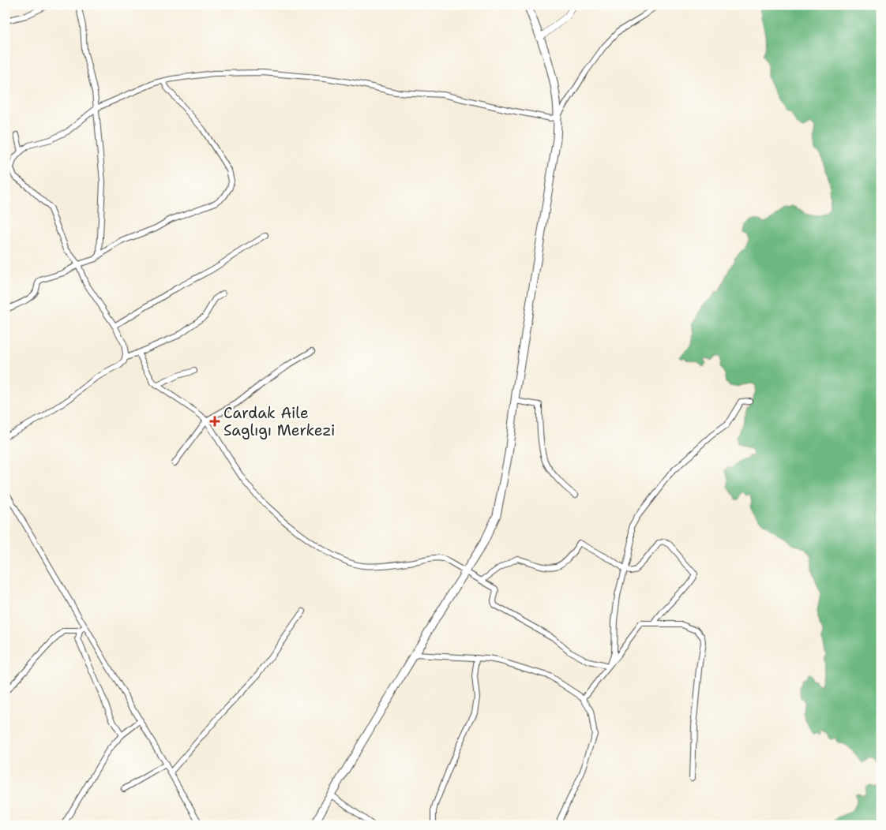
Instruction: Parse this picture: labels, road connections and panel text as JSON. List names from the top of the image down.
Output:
{
  "places": {
    "health": ["Cardak Aile Saglıgı Merkezi"]
  }
}
